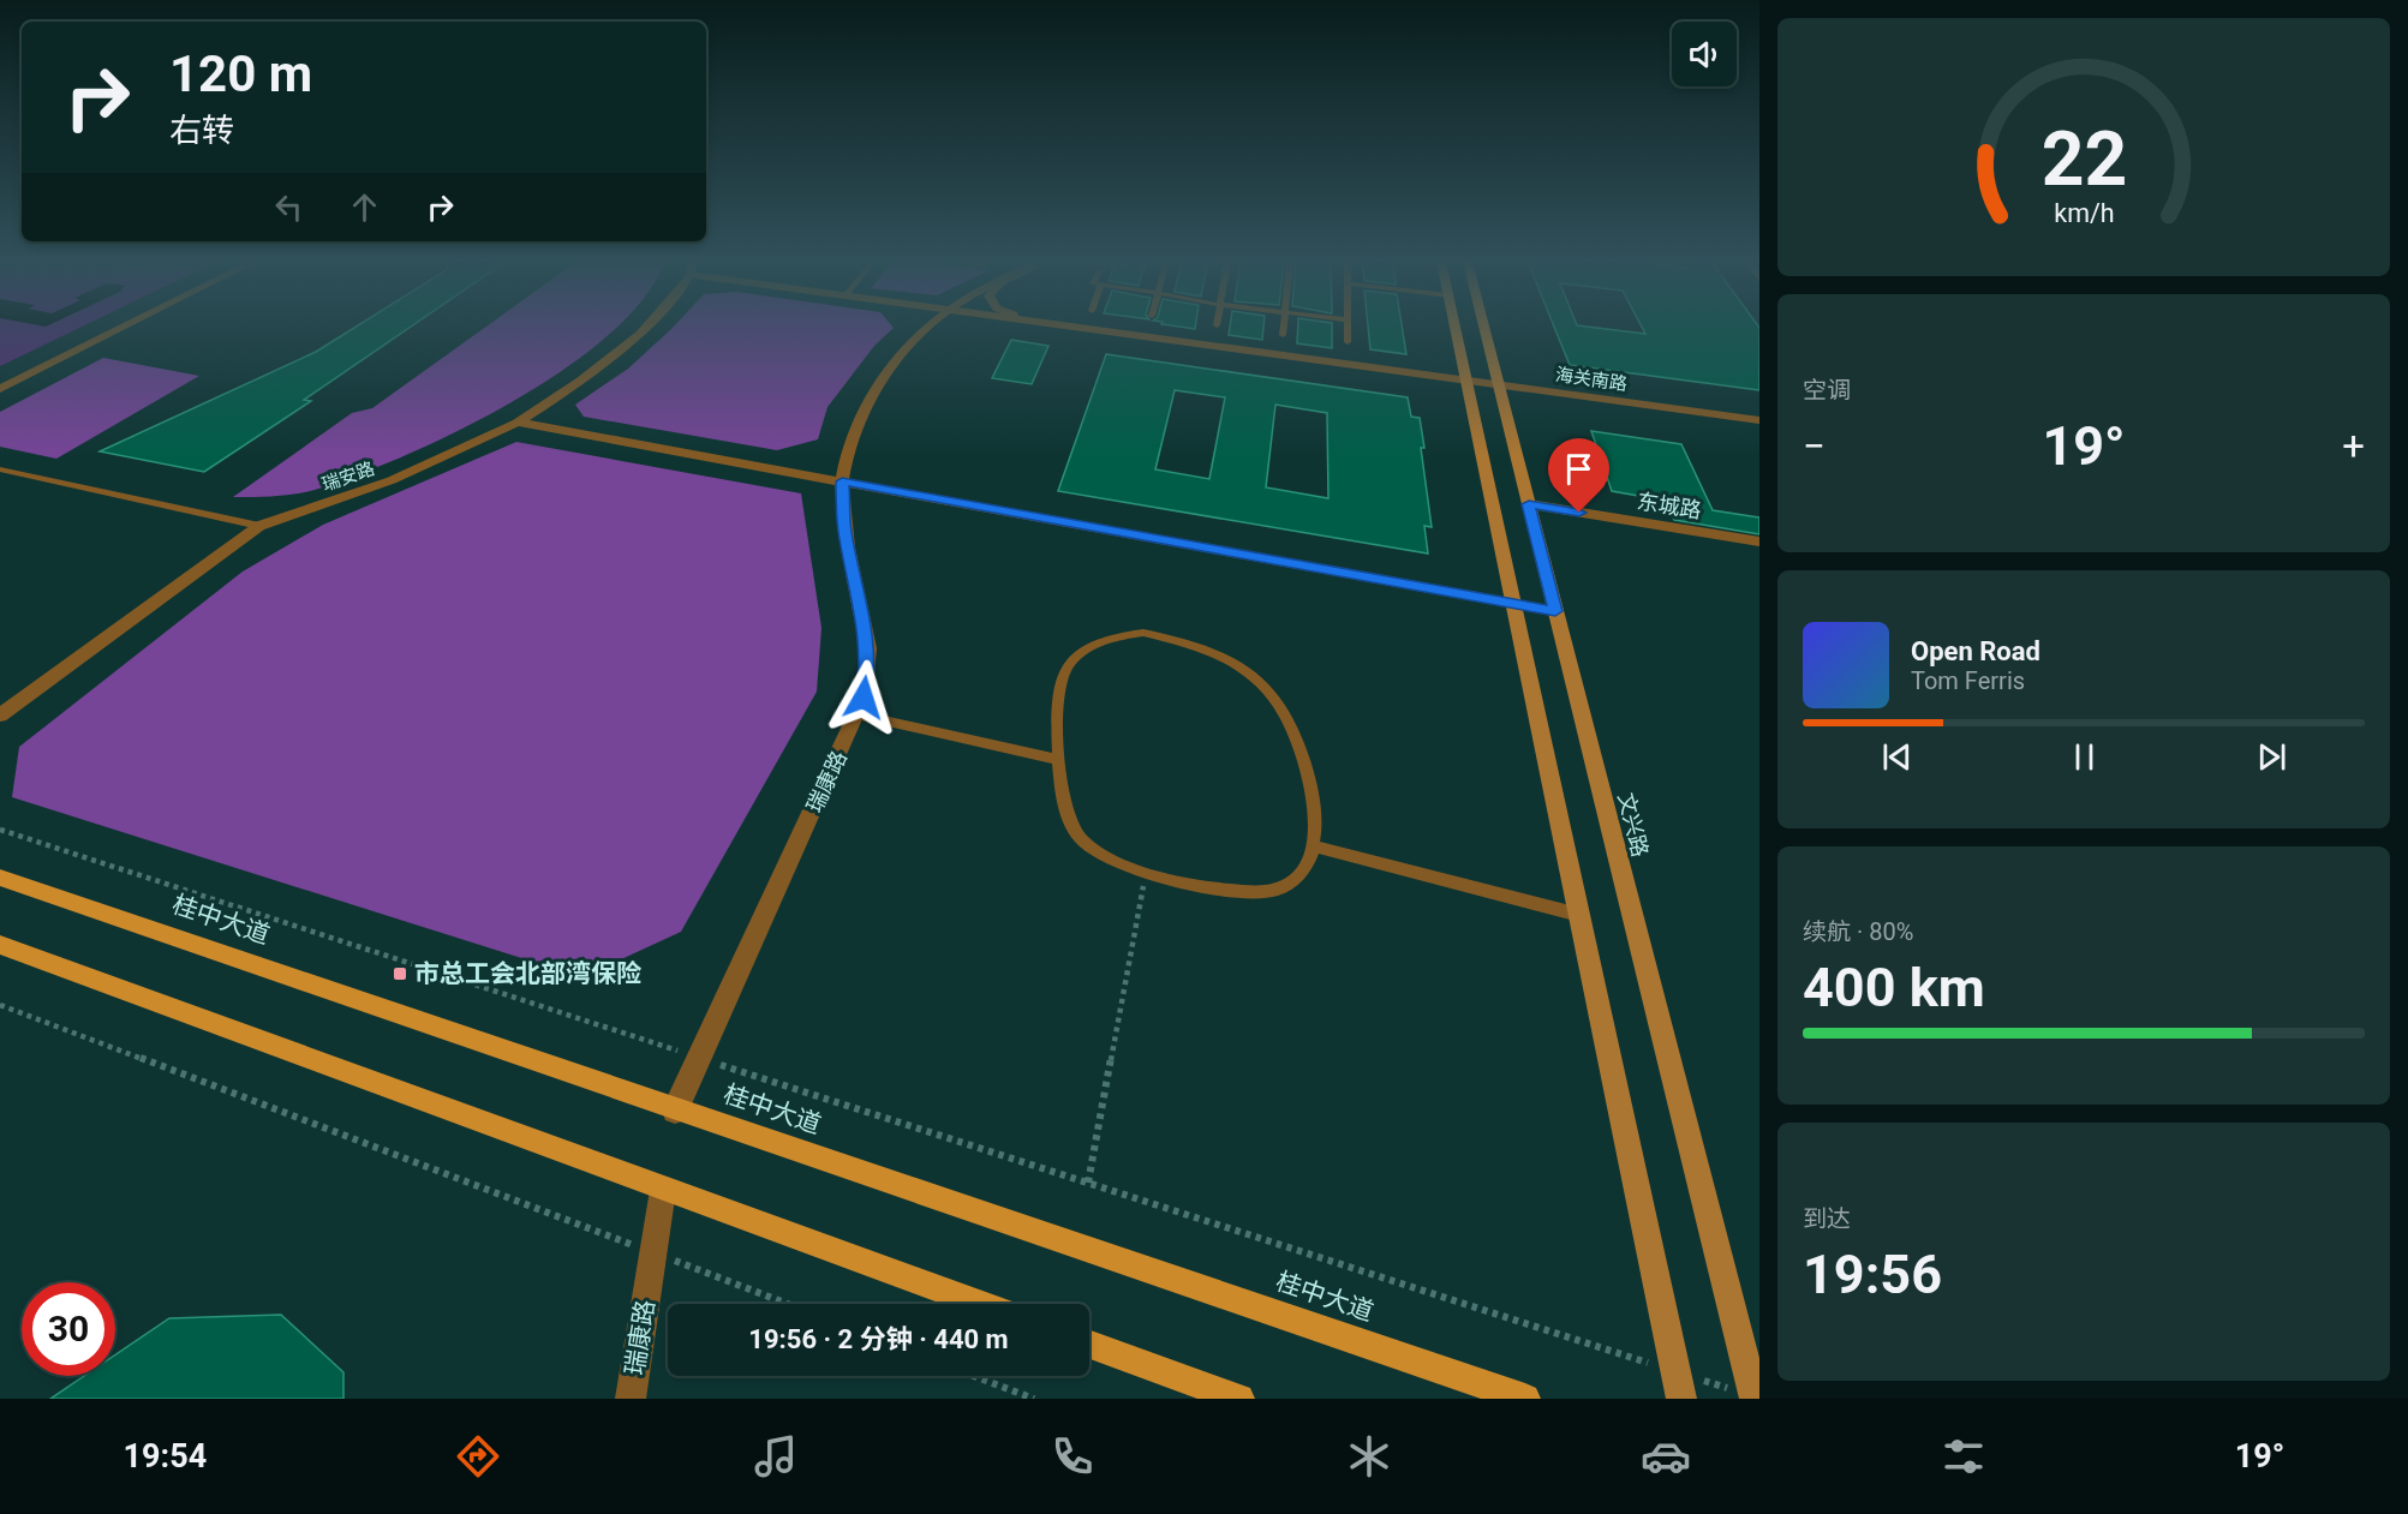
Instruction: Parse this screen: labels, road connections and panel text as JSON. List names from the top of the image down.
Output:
{
  "streets": {
    "main road": ["文兴路", "桂中大道"],
    "street": [
      "海关南路",
      "瑞安路",
      "东城路",
      "瑞康路"
    ]
  },
  "crossings": [
    ["海关南路", "文兴路"],
    ["东城路", "文兴路"],
    ["瑞康路", "桂中大道"]
  ],
  "places": {
    "transit": ["市总工会北部湾保险"]
  },
  "page": {
    "turn": ["120 m", "右转"],
    "tile": [
      "空调",
      ["续航 · 80%", "400 km"],
      ["到达", "19:56"]
    ],
    "heat": ["−", "19°", "+"],
    "song": ["Open Road", "Tom Ferris"],
    "limit": "30",
    "trip": "19:56 · 2 分钟 · 440 m",
    "tabs": ["19:54", "19°"],
    "gauge": ["22", "km/h"]
  }
}
